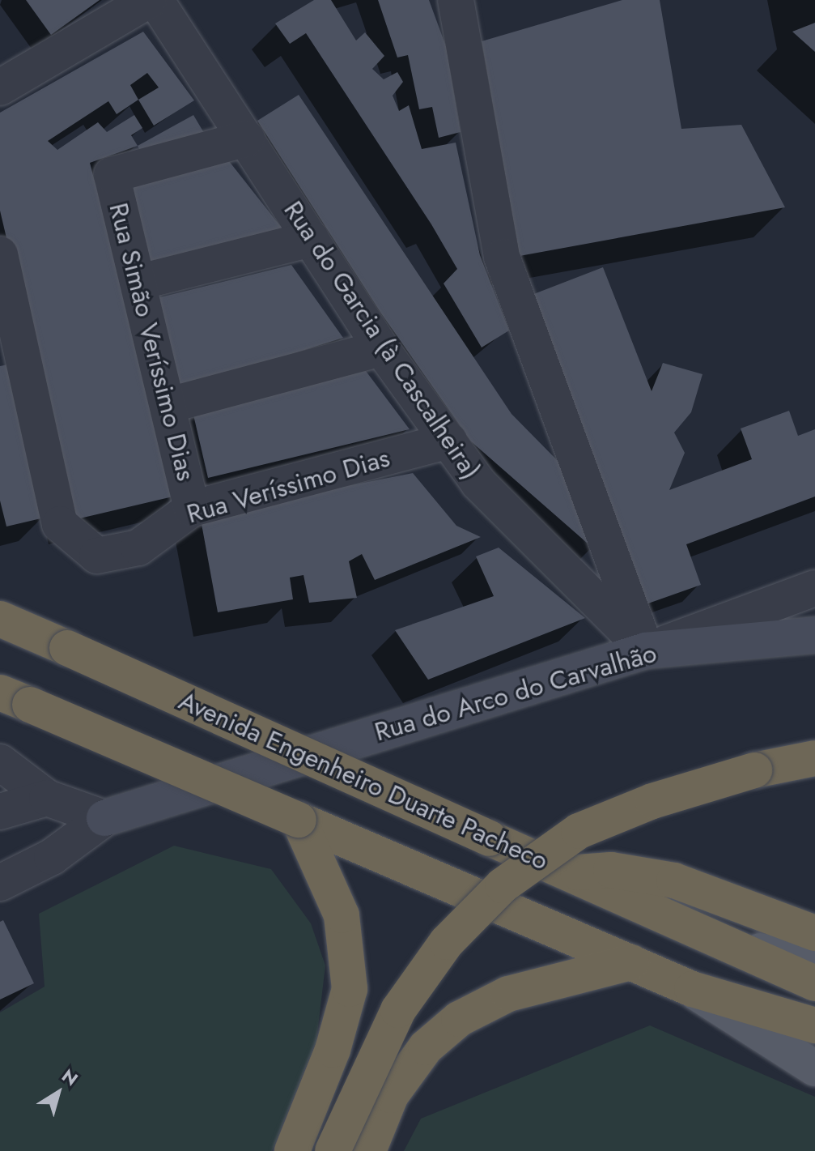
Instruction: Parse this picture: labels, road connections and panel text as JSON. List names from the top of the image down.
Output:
{
  "streets": {
    "highway": ["Avenida Engenheiro Duarte Pacheco"],
    "street": [
      "Rua do Garcia (à Cascalheira)",
      "Rua Simão Veríssimo Dias",
      "Rua Veríssimo Dias",
      "Rua do Arco do Carvalhão"
    ]
  },
  "crossings": [
    ["Rua do Garcia (à Cascalheira)", "Rua Simão Veríssimo Dias"],
    ["Rua do Garcia (à Cascalheira)", "Rua Veríssimo Dias"],
    ["Rua do Garcia (à Cascalheira)", "Rua do Arco do Carvalhão"],
    ["Rua Simão Veríssimo Dias", "Rua Veríssimo Dias"]
  ],
  "north": "top right"
}
